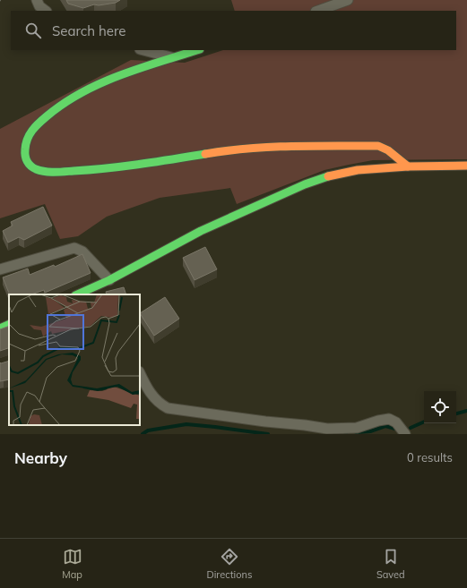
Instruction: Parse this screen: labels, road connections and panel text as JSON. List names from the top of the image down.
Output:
{
  "page": {
    "search": "Search here",
    "heading": ["Nearby", "0 results"],
    "nav": ["Map", "Directions", "Saved"]
  }
}
